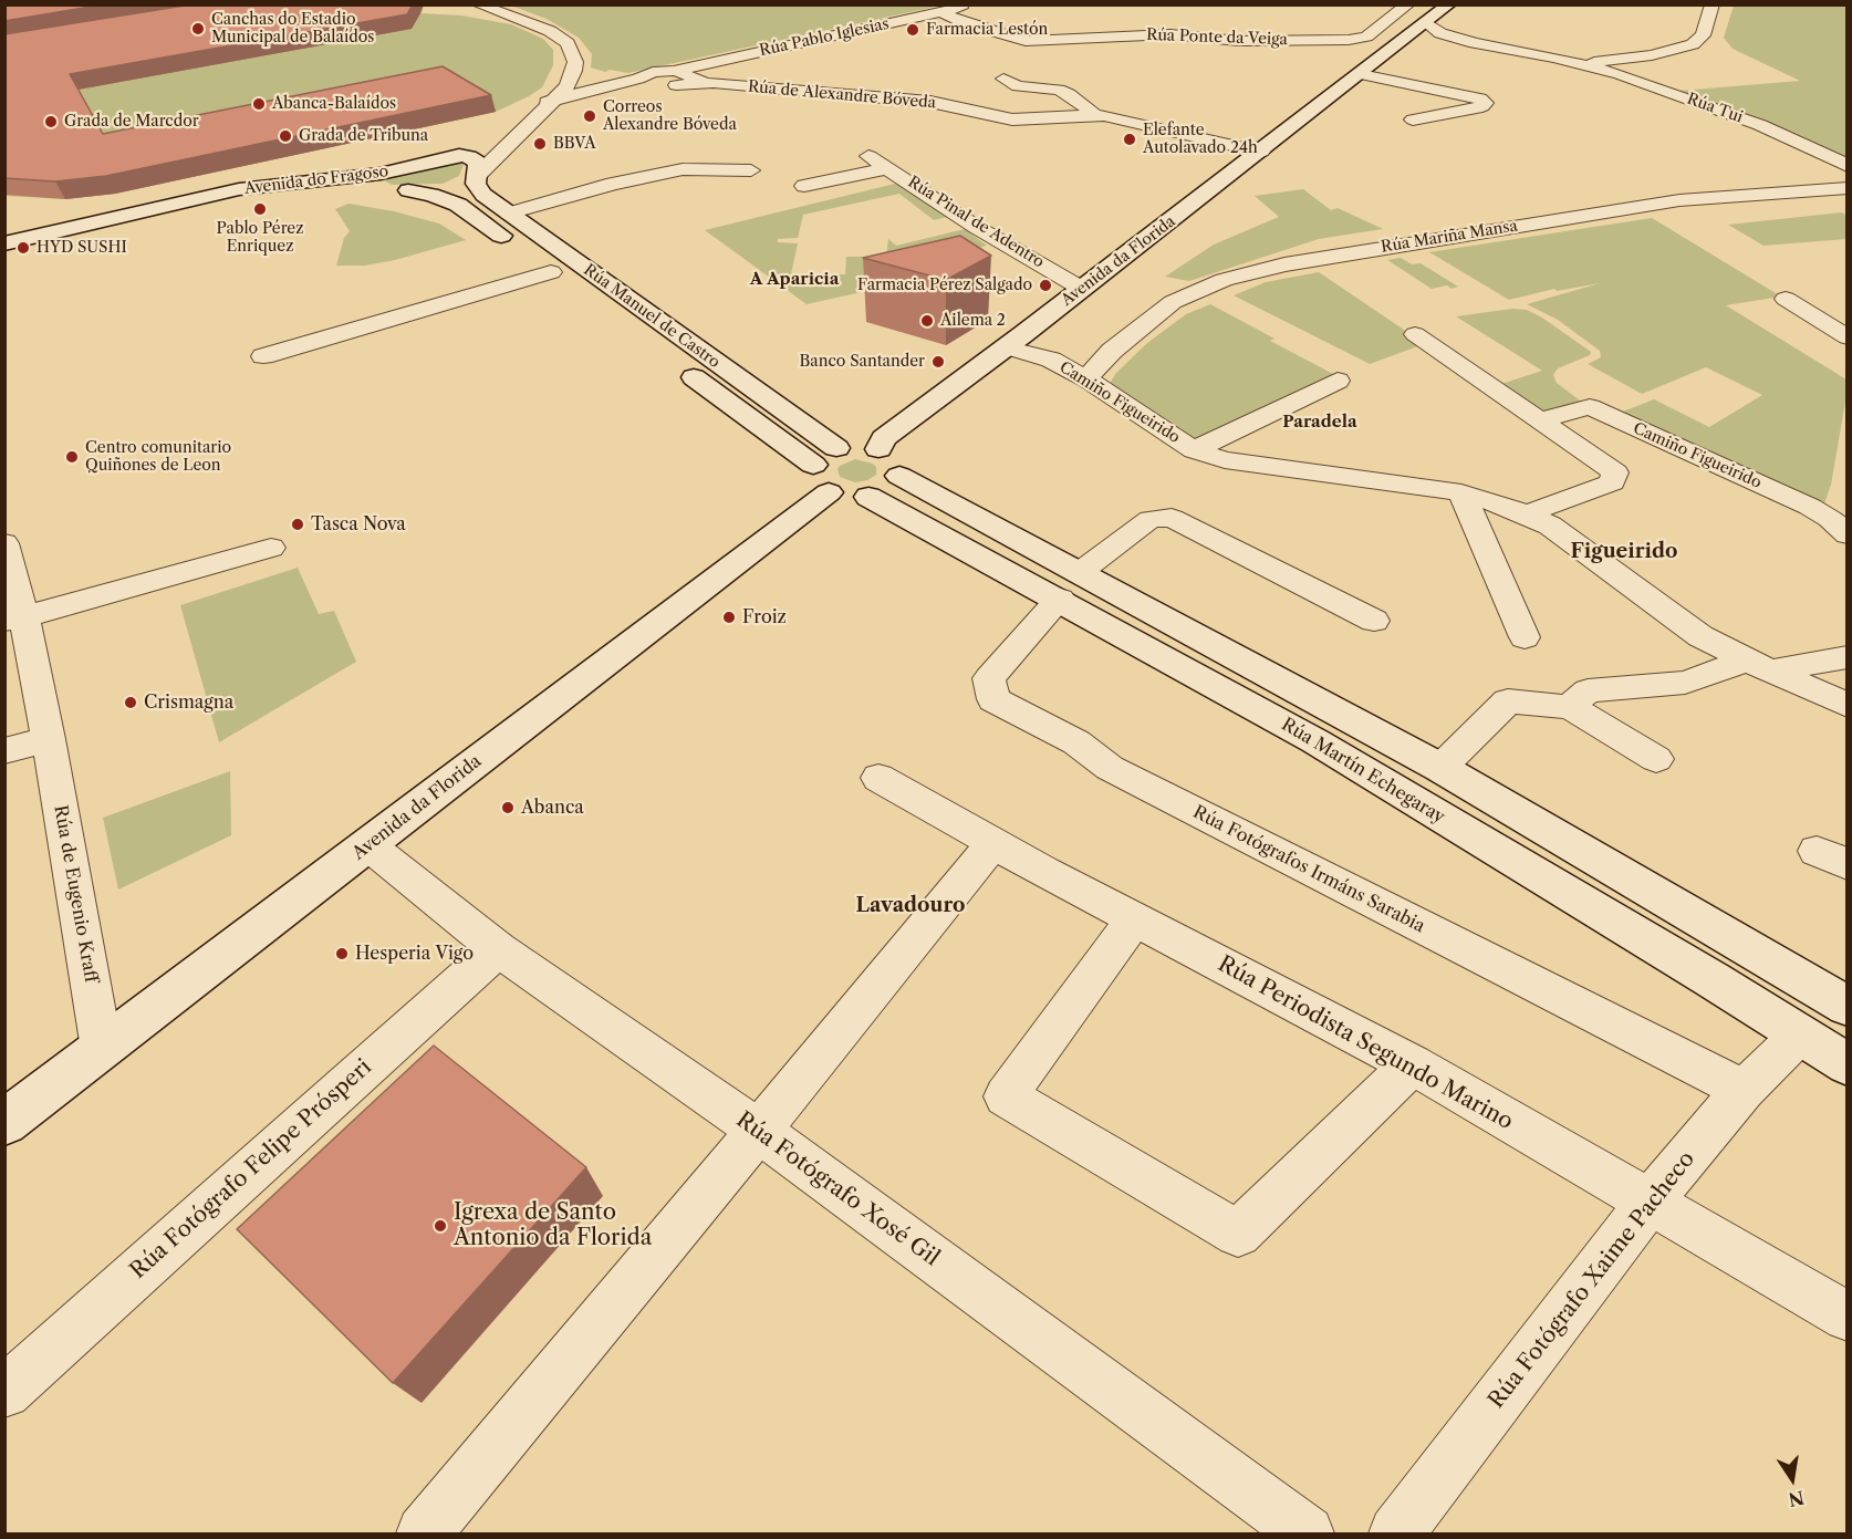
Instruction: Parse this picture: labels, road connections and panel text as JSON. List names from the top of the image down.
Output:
{
  "streets": {
    "main road": [
      "Avenida do Fragoso",
      "Avenida da Florida",
      "Rúa Manuel de Castro",
      "Rúa Martín Echegaray"
    ],
    "street": [
      "Rúa Pablo Iglesias",
      "Rúa Ponte da Veiga",
      "Rúa de Alexandre Bóveda",
      "Rúa Tui",
      "Rúa Pinal de Adentro",
      "Rúa Mariña Mansa",
      "Camiño Figueirido",
      "Rúa Fotógrafos Irmáns Sarabia",
      "Rúa de Eugenio Kraff",
      "Rúa Periodista Segundo Marino",
      "Rúa Fotógrafo Felipe Prósperi",
      "Rúa Fotógrafo Xosé Gil",
      "Rúa Fotógrafo Xaime Pacheco"
    ]
  },
  "crossings": [
    ["Rúa Pablo Iglesias", "Rúa Ponte da Veiga"],
    ["Rúa Pablo Iglesias", "Rúa de Alexandre Bóveda"],
    ["Rúa de Alexandre Bóveda", "Avenida da Florida"],
    ["Rúa Tui", "Avenida da Florida"],
    ["Avenida do Fragoso", "Rúa Manuel de Castro"],
    ["Rúa Pinal de Adentro", "Avenida da Florida"],
    ["Rúa Mariña Mansa", "Camiño Figueirido"],
    ["Avenida da Florida", "Rúa Manuel de Castro"],
    ["Avenida da Florida", "Camiño Figueirido"],
    ["Avenida da Florida", "Rúa Martín Echegaray"],
    ["Avenida da Florida", "Rúa de Eugenio Kraff"],
    ["Avenida da Florida", "Rúa Fotógrafo Xosé Gil"],
    ["Rúa Manuel de Castro", "Rúa Martín Echegaray"],
    ["Rúa Martín Echegaray", "Rúa Fotógrafos Irmáns Sarabia"],
    ["Rúa Martín Echegaray", "Rúa Fotógrafo Xaime Pacheco"],
    ["Rúa Fotógrafos Irmáns Sarabia", "Rúa Fotógrafo Xaime Pacheco"],
    ["Rúa Periodista Segundo Marino", "Rúa Fotógrafo Xaime Pacheco"],
    ["Rúa Fotógrafo Felipe Prósperi", "Rúa Fotógrafo Xosé Gil"]
  ],
  "districts": [
    "A Aparicia",
    "Paradela",
    "Figueirido",
    "Lavadouro"
  ],
  "places": [
    "Canchas do Estadio Municipal de Balaídos",
    "Farmacia Lestón",
    "Abanca-Balaídos",
    "Correos Alexandre Bóveda",
    "Grada de Marcdor",
    "Grada de Tribuna",
    "Elefante Autolavado 24h",
    "BBVA",
    "Pablo Pérez Enriquez",
    "HYD SUSHI",
    "Farmacia Pérez Salgado",
    "Ailema 2",
    "Banco Santander",
    "Centro comunitario Quiñones de Leon",
    "Tasca Nova",
    "Froiz",
    "Crismagna",
    "Abanca",
    "Hesperia Vigo",
    "Igrexa de Santo Antonio da Florida"
  ],
  "north": "bottom"
}
